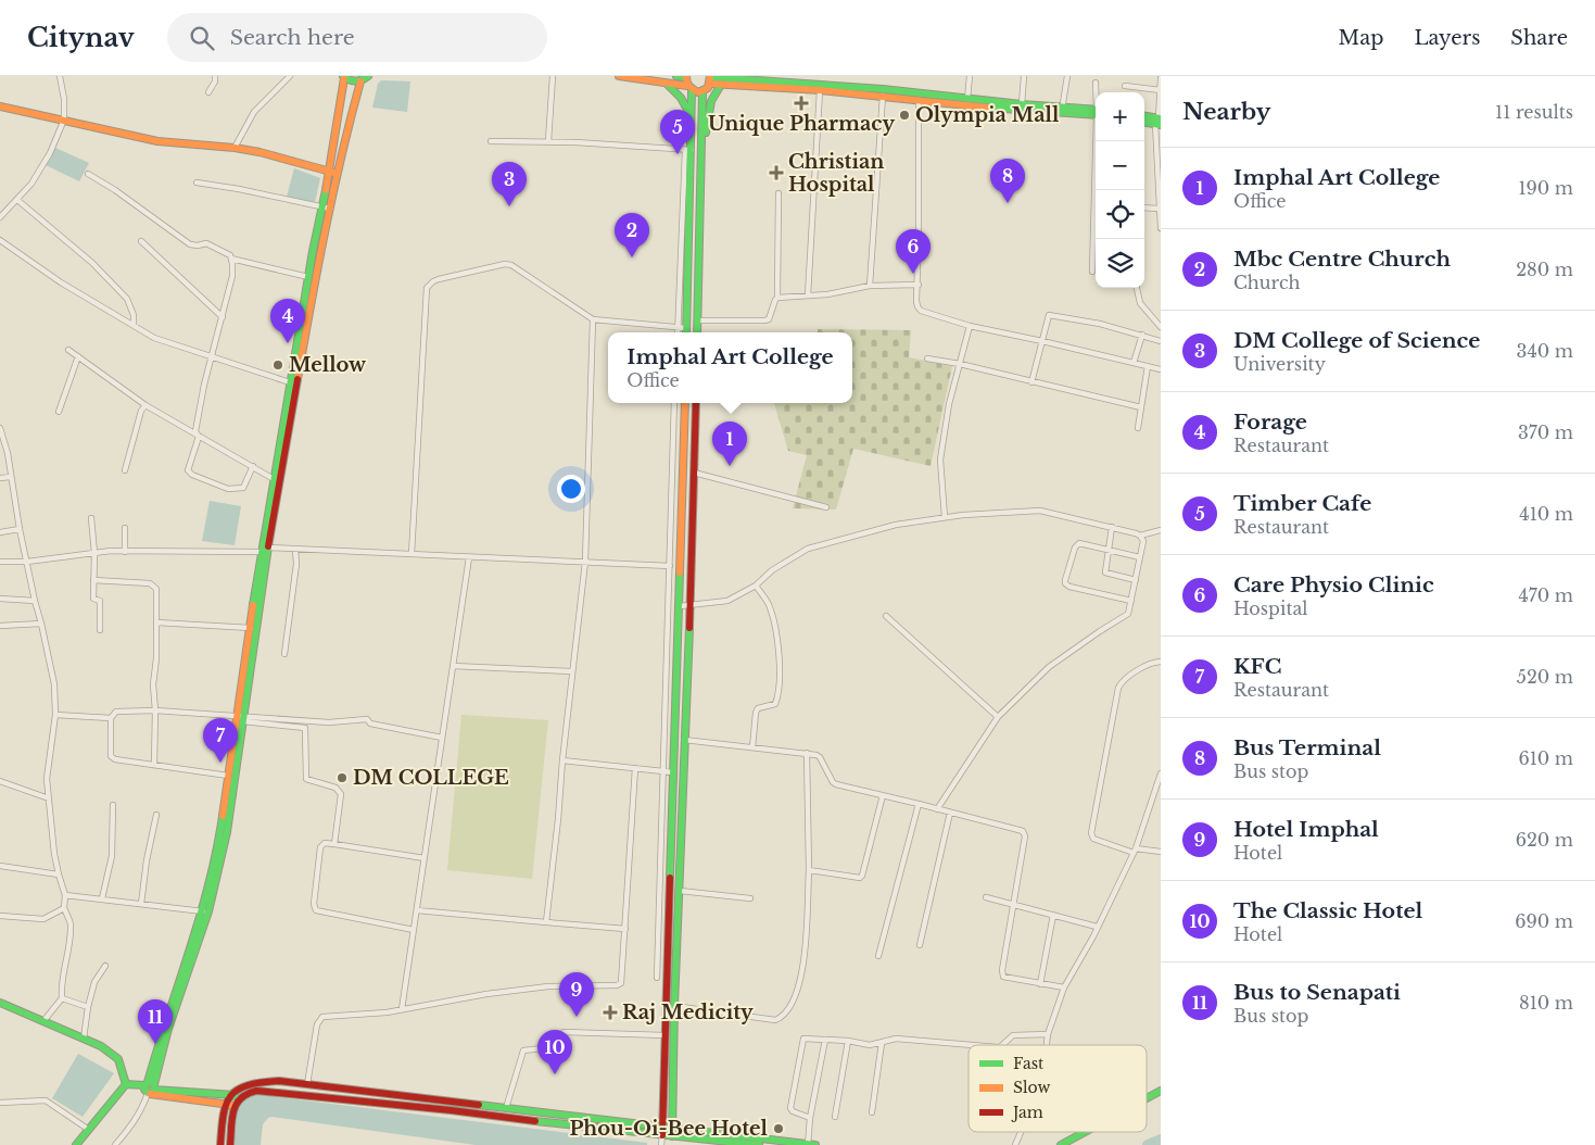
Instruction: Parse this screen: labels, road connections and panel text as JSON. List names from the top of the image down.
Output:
{
  "places": {
    "health": ["Unique Pharmacy", "Christian Hospital", "Raj Medicity"],
    "other": [
      "Olympia Mall",
      "Mellow",
      "DM COLLEGE",
      "Phou-Oi-Bee Hotel"
    ]
  },
  "legend": ["Fast", "Slow", "Jam"],
  "page": {
    "header": "Citynav",
    "search": "Search here",
    "nav": ["Map", "Layers", "Share"],
    "heading": ["Nearby", "11 results"],
    "map_buttons": ["+", "−"],
    "pins": [
      "5",
      "8",
      "3",
      "2",
      "6",
      "4",
      "1",
      "7",
      "9",
      "11",
      "10"
    ],
    "list": [
      {
        "mark": "1",
        "name": "Imphal Art College",
        "note": "Office",
        "value": "190 m"
      },
      {
        "mark": "2",
        "name": "Mbc Centre Church",
        "note": "Church",
        "value": "280 m"
      },
      {
        "mark": "3",
        "name": "DM College of Science",
        "note": "University",
        "value": "340 m"
      },
      {
        "mark": "4",
        "name": "Forage",
        "note": "Restaurant",
        "value": "370 m"
      },
      {
        "mark": "5",
        "name": "Timber Cafe",
        "note": "Restaurant",
        "value": "410 m"
      },
      {
        "mark": "6",
        "name": "Care Physio Clinic",
        "note": "Hospital",
        "value": "470 m"
      },
      {
        "mark": "7",
        "name": "KFC",
        "note": "Restaurant",
        "value": "520 m"
      },
      {
        "mark": "8",
        "name": "Bus Terminal",
        "note": "Bus stop",
        "value": "610 m"
      },
      {
        "mark": "9",
        "name": "Hotel Imphal",
        "note": "Hotel",
        "value": "620 m"
      },
      {
        "mark": "10",
        "name": "The Classic Hotel",
        "note": "Hotel",
        "value": "690 m"
      },
      {
        "mark": "11",
        "name": "Bus to Senapati",
        "note": "Bus stop",
        "value": "810 m"
      }
    ],
    "popup": ["Imphal Art College", "Office"]
  }
}
